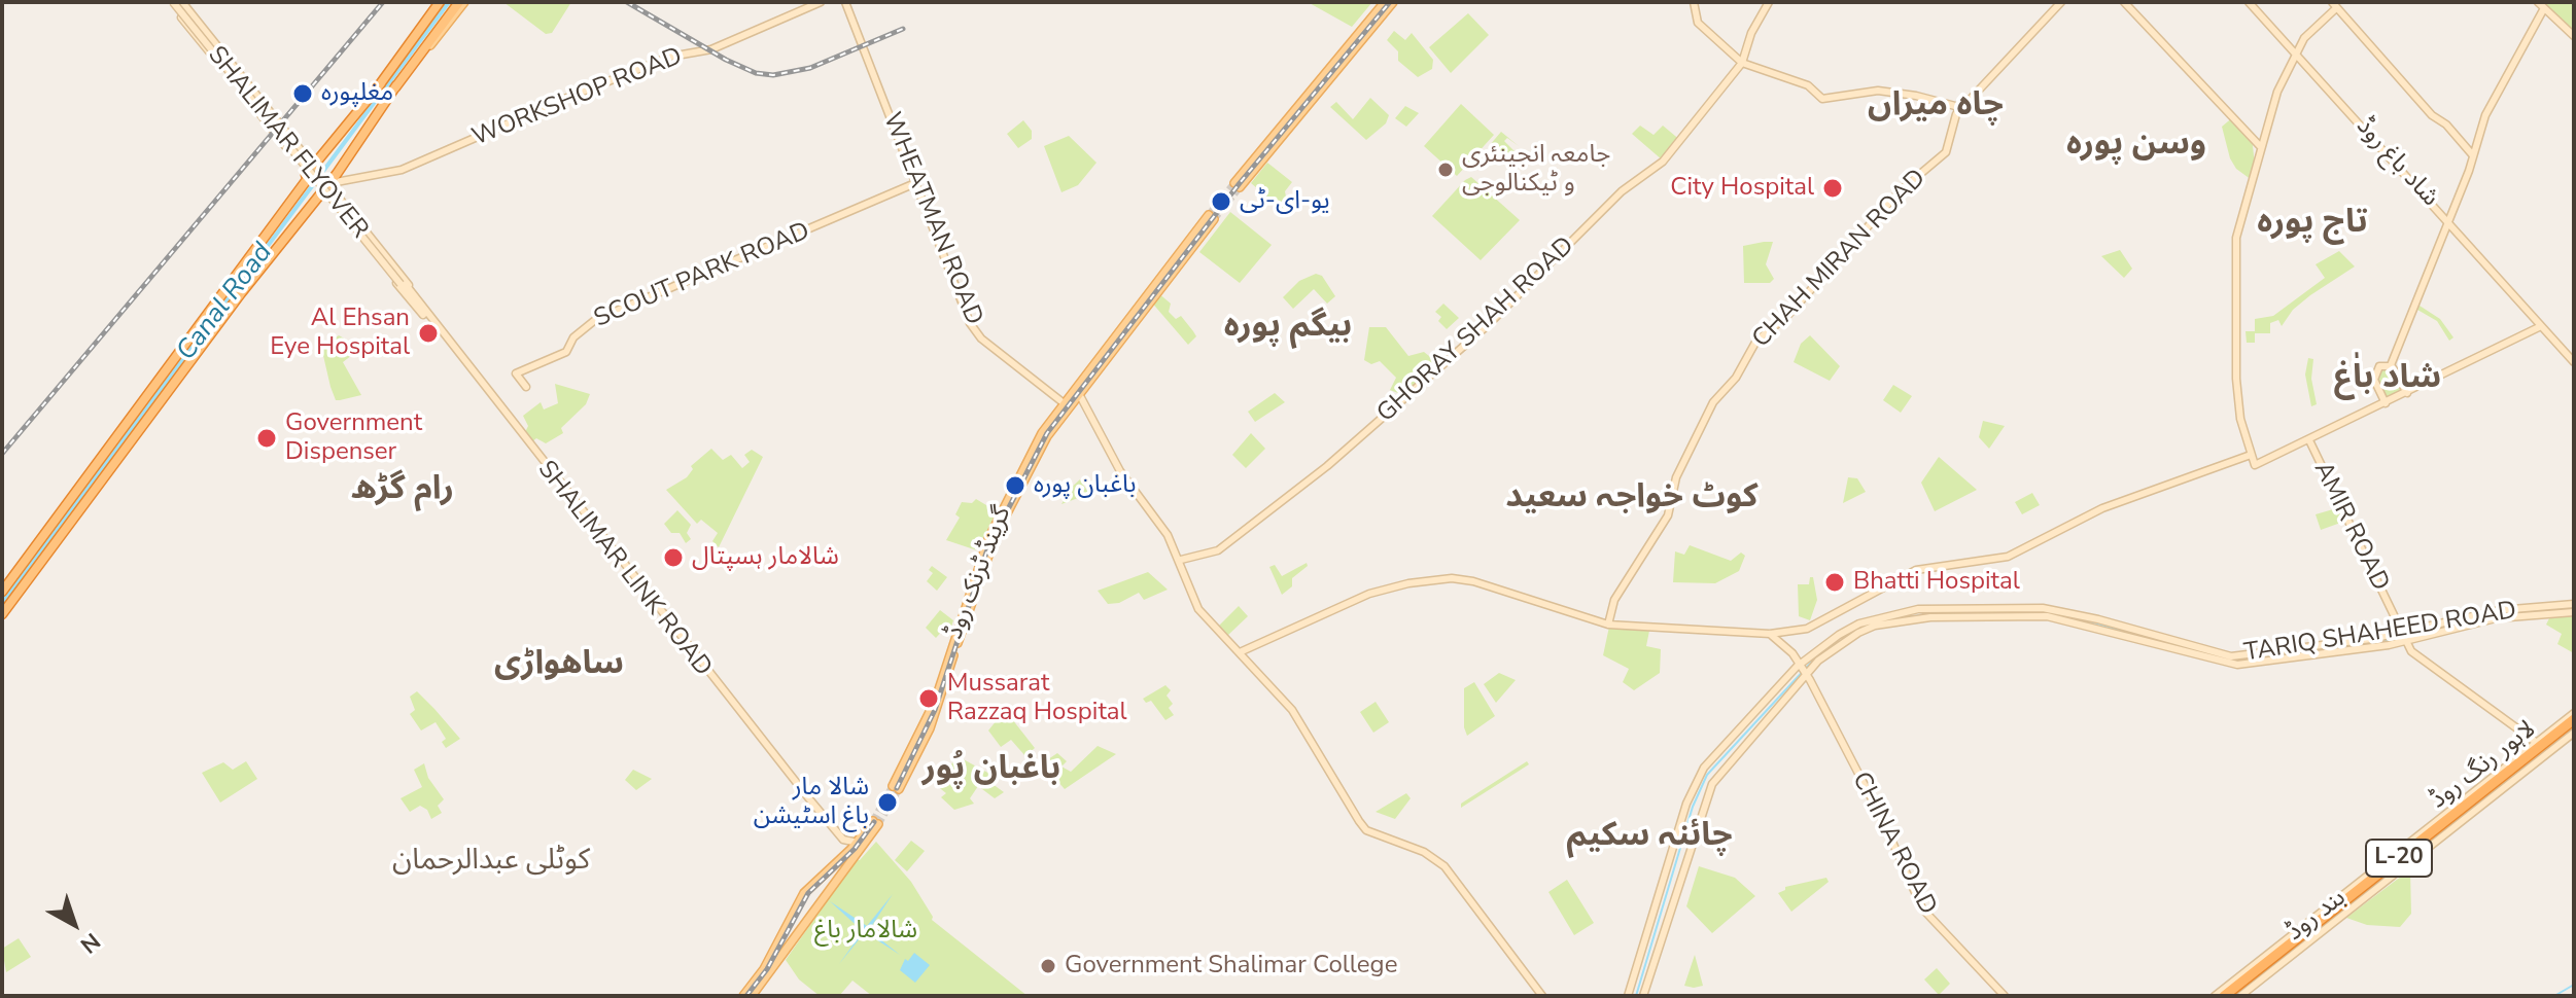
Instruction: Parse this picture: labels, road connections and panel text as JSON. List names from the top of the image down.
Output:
{
  "streets": {
    "highway": ["لاہور رنگ روڈ", "L-20"],
    "main road": [
      "WORKSHOP ROAD",
      "SHALIMAR FLYOVER",
      "شاد باغ روڈ",
      "WHEATMAN ROAD",
      "CHAH MIRAN ROAD",
      "SCOUT PARK ROAD",
      "GHORAY SHAH ROAD",
      "AMIR ROAD",
      "SHALIMAR LINK ROAD",
      "گرینڈ ٹرنک روڈ",
      "TARIQ SHAHEED ROAD",
      "CHINA ROAD",
      "بند روڈ"
    ]
  },
  "crossings": [
    ["SHALIMAR FLYOVER", "SHALIMAR LINK ROAD"],
    ["WHEATMAN ROAD", "SCOUT PARK ROAD"],
    ["WHEATMAN ROAD", "گرینڈ ٹرنک روڈ"],
    ["AMIR ROAD", "TARIQ SHAHEED ROAD"],
    ["AMIR ROAD", "بند روڈ"],
    ["TARIQ SHAHEED ROAD", "CHINA ROAD"]
  ],
  "districts": [
    "چاہ میراں",
    "وسن پورہ",
    "تاج پورہ",
    "بیگم پورہ",
    "شاد باٰغ",
    "رام گڑھ",
    "کوٹ خواجہ سعید",
    "ساھواڑی",
    "باغبان پُور",
    "چائنہ سکیم",
    "کوٹلی عبدالرحمان"
  ],
  "water": ["Canal Road"],
  "parks": ["شالامار باغ"],
  "places": [
    "مغلپورہ",
    "جامعہ انجینئری و ٹیکنالوجی",
    "City Hospital",
    "یو-ای-ٹی",
    "Al Ehsan Eye Hospital",
    "Government Dispenser",
    "باغبان پورہ",
    "شالامار ہسپتال",
    "Bhatti Hospital",
    "Mussarat Razzaq Hospital",
    "شالا مار باغ اسٹیشن",
    "Government Shalimar College"
  ],
  "north": "bottom right"
}
